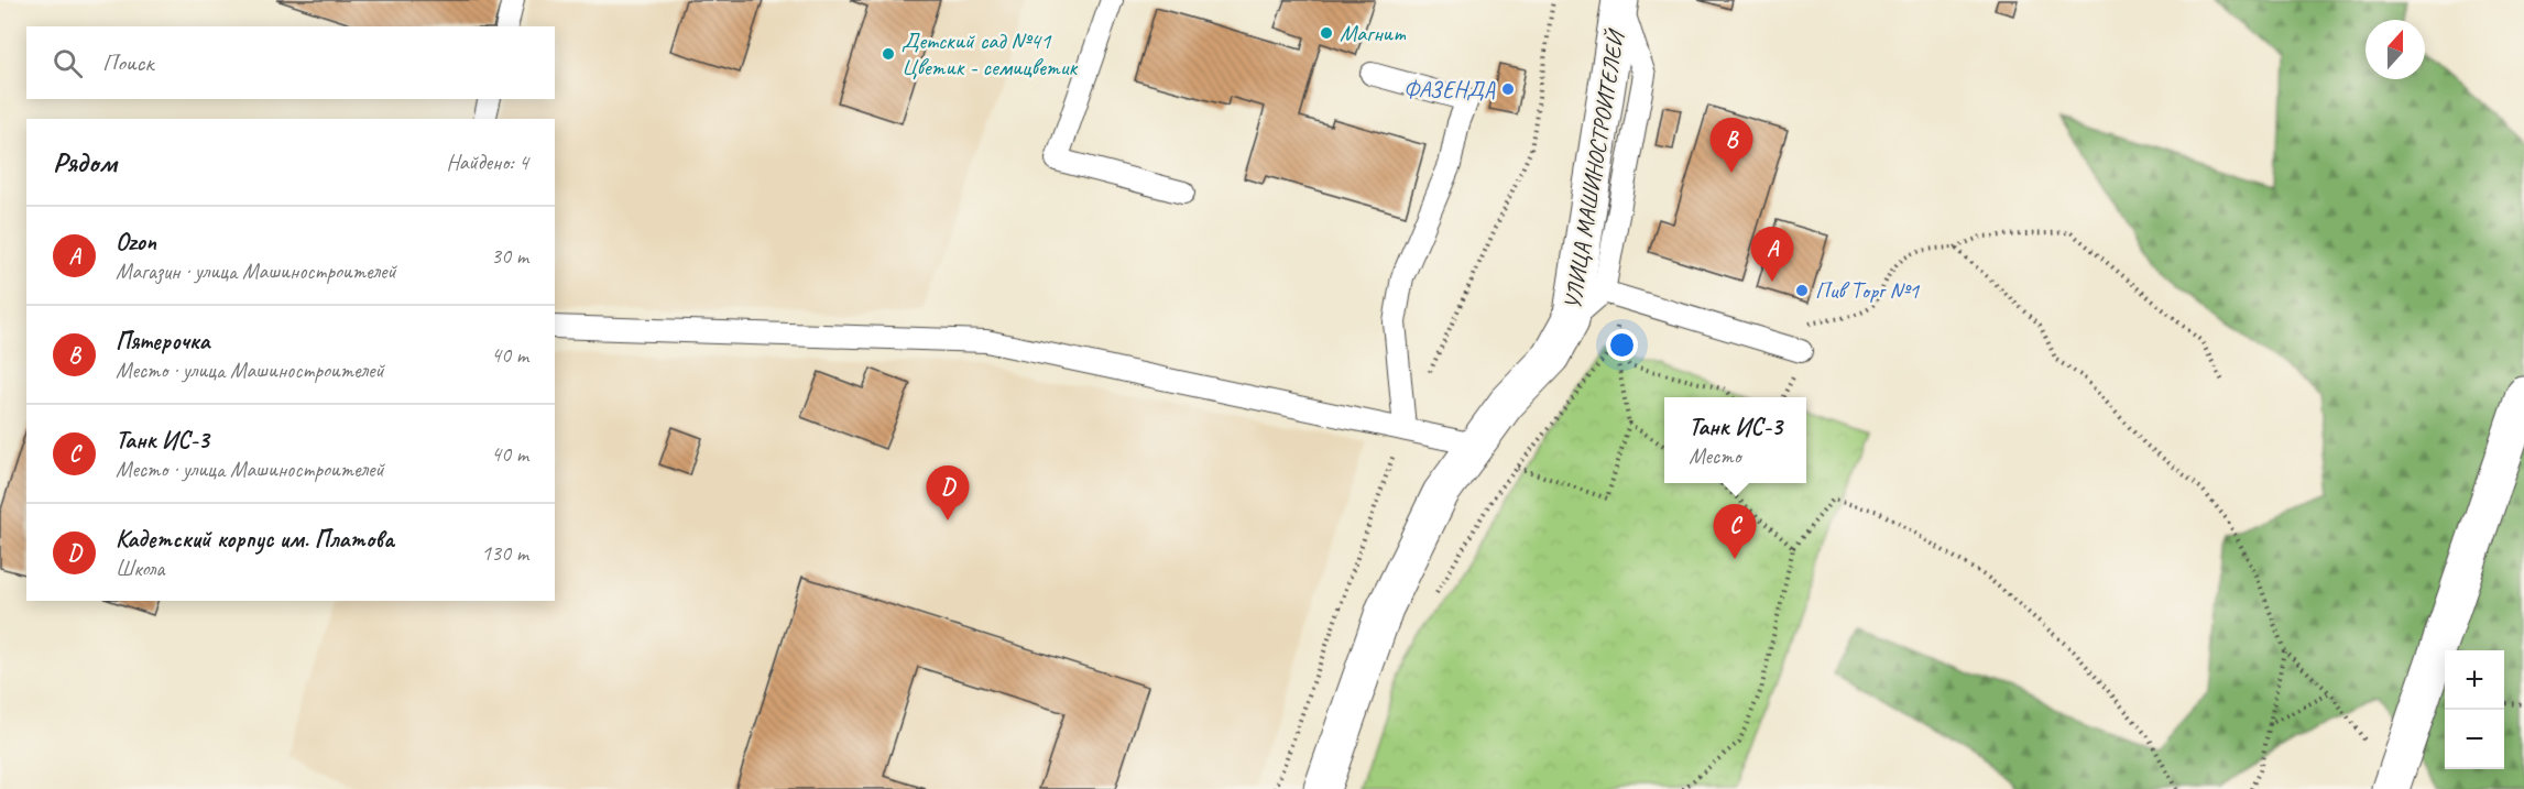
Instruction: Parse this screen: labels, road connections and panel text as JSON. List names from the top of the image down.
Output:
{
  "streets": {
    "street": ["УЛИЦА МАШИНОСТРОИТЕЛЕЙ"]
  },
  "places": [
    "Магнит",
    "Детский сад №41 Цветик - семицветик",
    "ФАЗЕНДА",
    "Пив Торг №1"
  ],
  "north": "top",
  "page": {
    "search": "Поиск",
    "pins": [
      "B",
      "A",
      "D",
      "C"
    ],
    "heading": ["Рядом", "Найдено: 4"],
    "list": [
      {
        "mark": "A",
        "name": "Ozon",
        "note": "Магазин · улица Машиностроителей",
        "value": "30 m"
      },
      {
        "mark": "B",
        "name": "Пятерочка",
        "note": "Место · улица Машиностроителей",
        "value": "40 m"
      },
      {
        "mark": "C",
        "name": "Танк ИС-3",
        "note": "Место · улица Машиностроителей",
        "value": "40 m"
      },
      {
        "mark": "D",
        "name": "Кадетский корпус им. Платова",
        "note": "Школа",
        "value": "130 m"
      }
    ],
    "popup": ["Танк ИС-3", "Место"],
    "map_buttons": ["+", "−"]
  }
}
